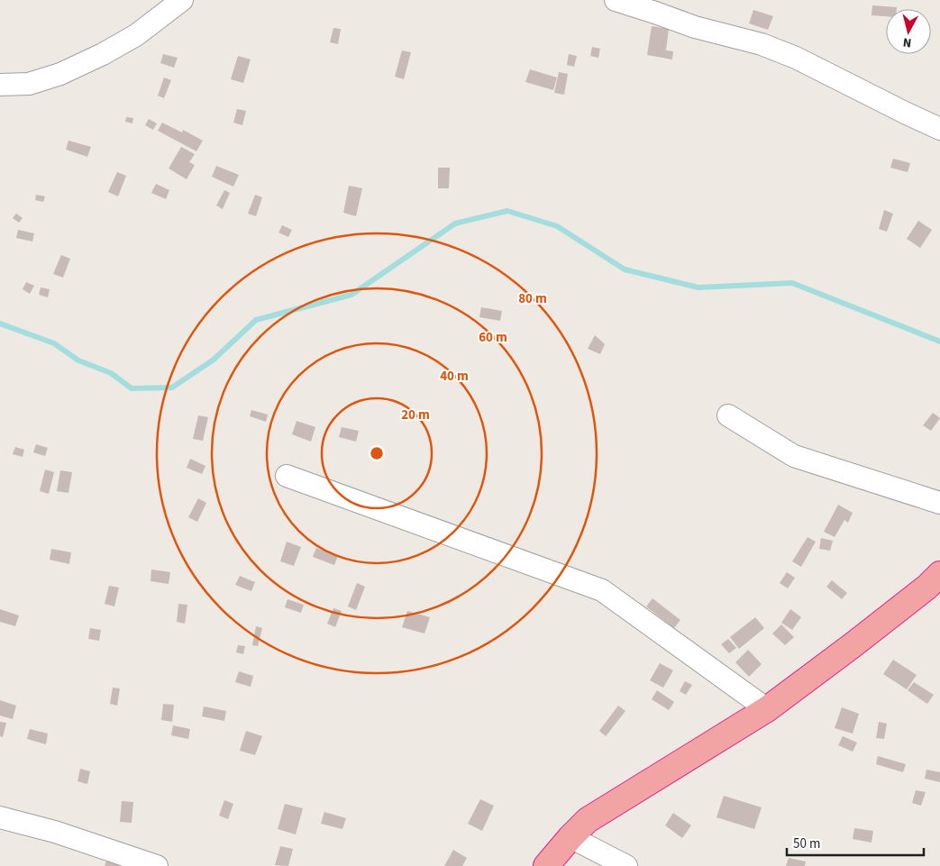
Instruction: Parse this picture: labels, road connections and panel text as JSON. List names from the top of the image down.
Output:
{
  "scale_bar": "50 m",
  "north": "bottom",
  "rings": [
    "80 m",
    "60 m",
    "40 m",
    "20 m"
  ]
}
